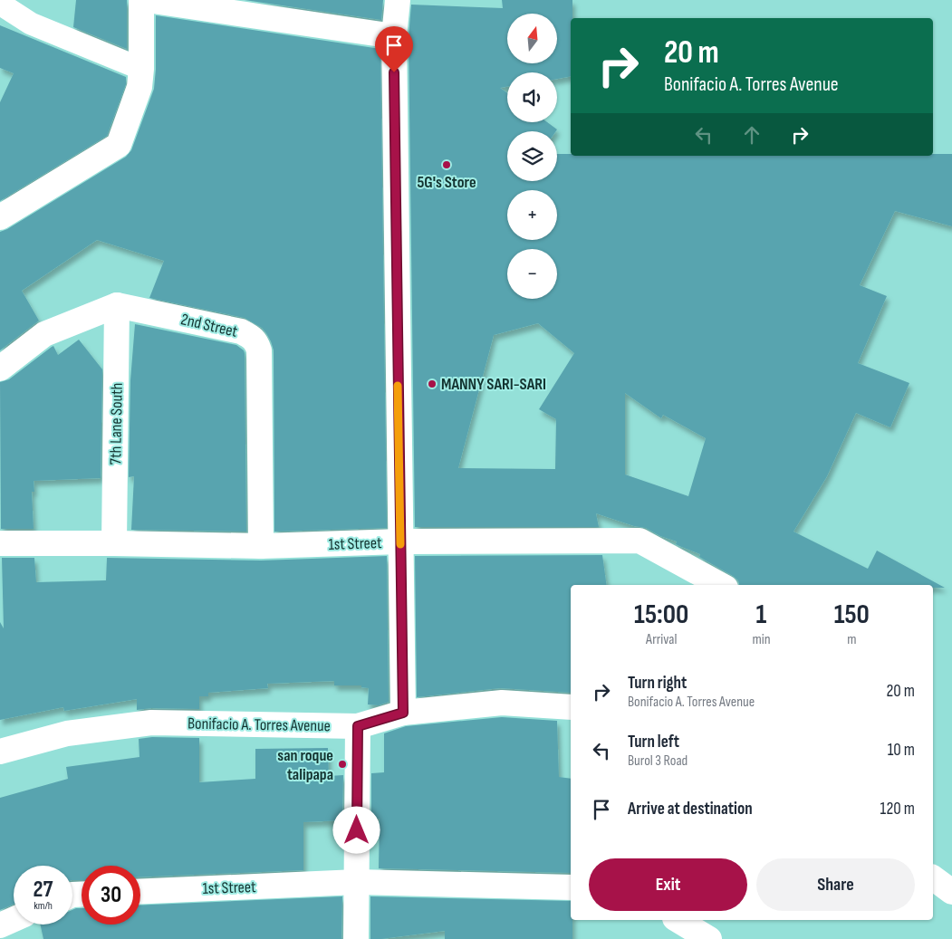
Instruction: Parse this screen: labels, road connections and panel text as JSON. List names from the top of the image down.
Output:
{
  "streets": {
    "street": [
      "2nd Street",
      "7th Lane South",
      "1st Street",
      "Bonifacio A. Torres Avenue"
    ]
  },
  "crossings": [
    ["2nd Street", "7th Lane South"],
    ["2nd Street", "1st Street"],
    ["7th Lane South", "1st Street"]
  ],
  "places": ["5G's Store", "MANNY SARI-SARI", "san roque talipapa"],
  "north": "top",
  "page": {
    "map_buttons": ["+", "−"],
    "turn": ["20 m", "Bonifacio A. Torres Avenue"],
    "eta": [
      "15:00",
      "Arrival",
      "1",
      "min",
      "150",
      "m"
    ],
    "list": [
      {
        "name": "Turn right",
        "note": "Bonifacio A. Torres Avenue",
        "value": "20 m"
      },
      {
        "name": "Turn left",
        "note": "Burol 3 Road",
        "value": "10 m"
      },
      {
        "name": "Arrive at destination",
        "value": "120 m"
      }
    ],
    "buttons": ["Exit", "Share"],
    "speed": "27 km/h",
    "limit": "30"
  }
}
